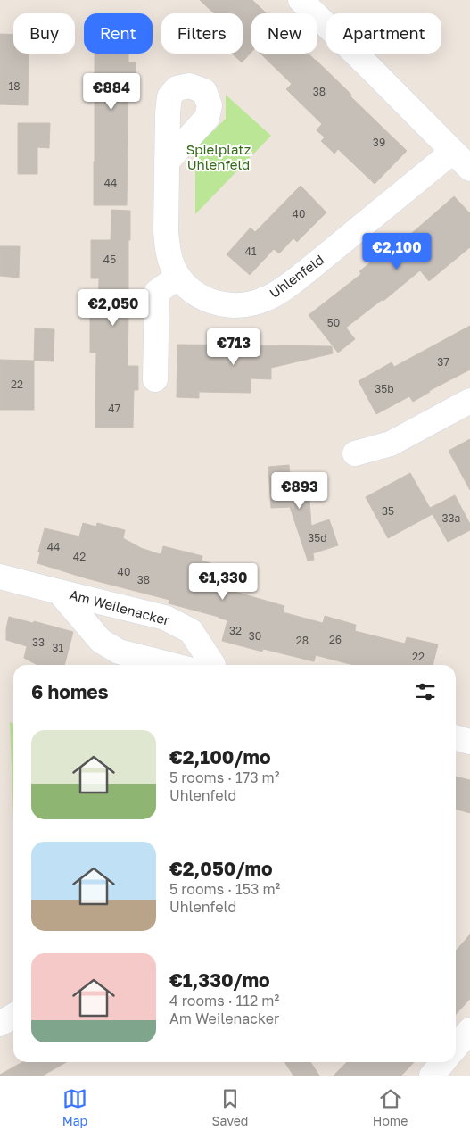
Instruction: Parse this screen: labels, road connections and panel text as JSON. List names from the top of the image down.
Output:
{
  "streets": {
    "street": ["Uhlenfeld", "Am Weilenacker"]
  },
  "parks": ["Spielplatz Uhlenfeld"],
  "house_numbers": [
    "18",
    "38",
    "39",
    "44",
    "40",
    "41",
    "45",
    "50",
    "37",
    "22",
    "35b",
    "47",
    "35",
    "33a",
    "35d",
    "44",
    "42",
    "40",
    "38",
    "32",
    "30",
    "26",
    "28",
    "33",
    "31",
    "22"
  ],
  "page": {
    "chip": [
      "Buy",
      "Rent",
      "Filters",
      "New",
      "Apartment"
    ],
    "price": [
      "€884",
      "€2,100",
      "€2,050",
      "€713",
      "€893",
      "€1,330"
    ],
    "heading": "6 homes",
    "list": [
      {
        "name": "€2,100/mo",
        "note": "5 rooms · 173 m² · Uhlenfeld"
      },
      {
        "name": "€2,050/mo",
        "note": "5 rooms · 153 m² · Uhlenfeld"
      },
      {
        "name": "€1,330/mo",
        "note": "4 rooms · 112 m² · Am Weilenacker"
      }
    ],
    "tabs": ["Map", "Saved", "Home"]
  }
}
